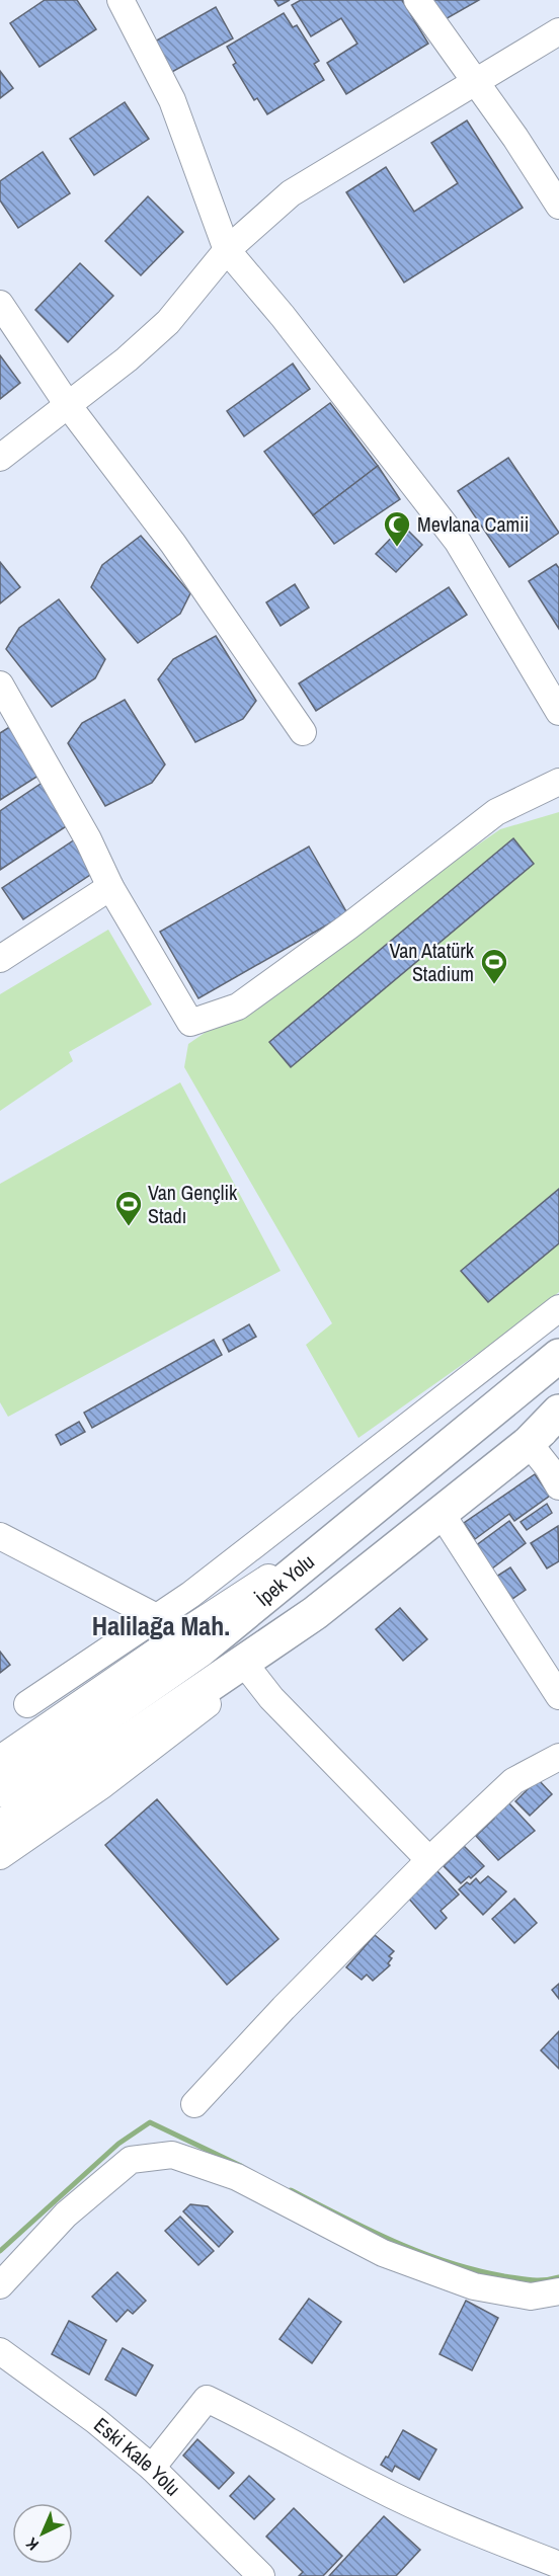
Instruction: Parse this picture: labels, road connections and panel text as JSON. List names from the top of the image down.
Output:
{
  "streets": {
    "highway": ["İpek Yolu"],
    "street": ["Eski Kale Yolu"]
  },
  "districts": ["Halilağa Mah."],
  "places": {
    "mosque": ["Mevlana Camii"],
    "sports": ["Van Atatürk Stadium", "Van Gençlik Stadı"]
  },
  "north": "bottom left"
}
